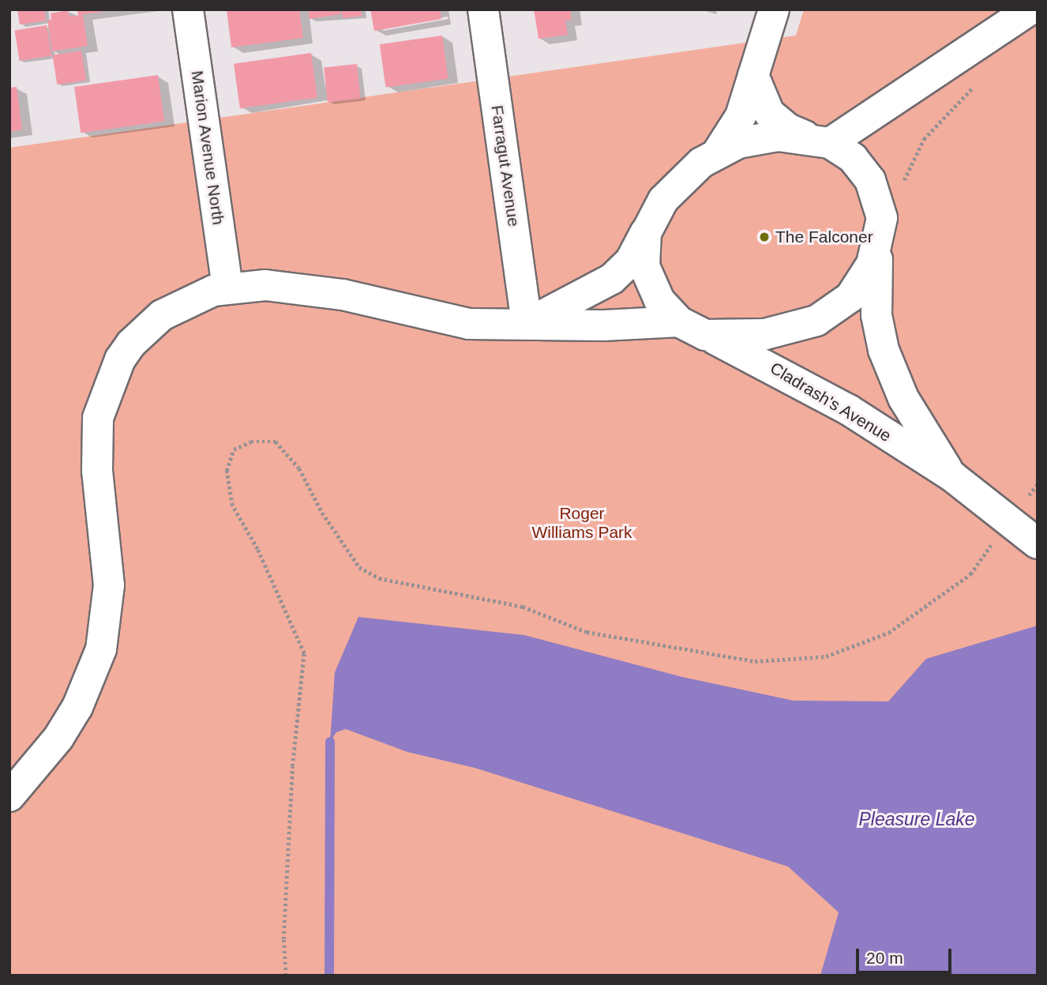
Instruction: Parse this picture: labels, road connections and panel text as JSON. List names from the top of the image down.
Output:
{
  "streets": {
    "street": ["Marion Avenue North", "Farragut Avenue", "Cladrash's Avenue"]
  },
  "water": ["Pleasure Lake"],
  "parks": ["Roger Williams Park"],
  "places": ["The Falconer"],
  "scale_bar": "20 m"
}
